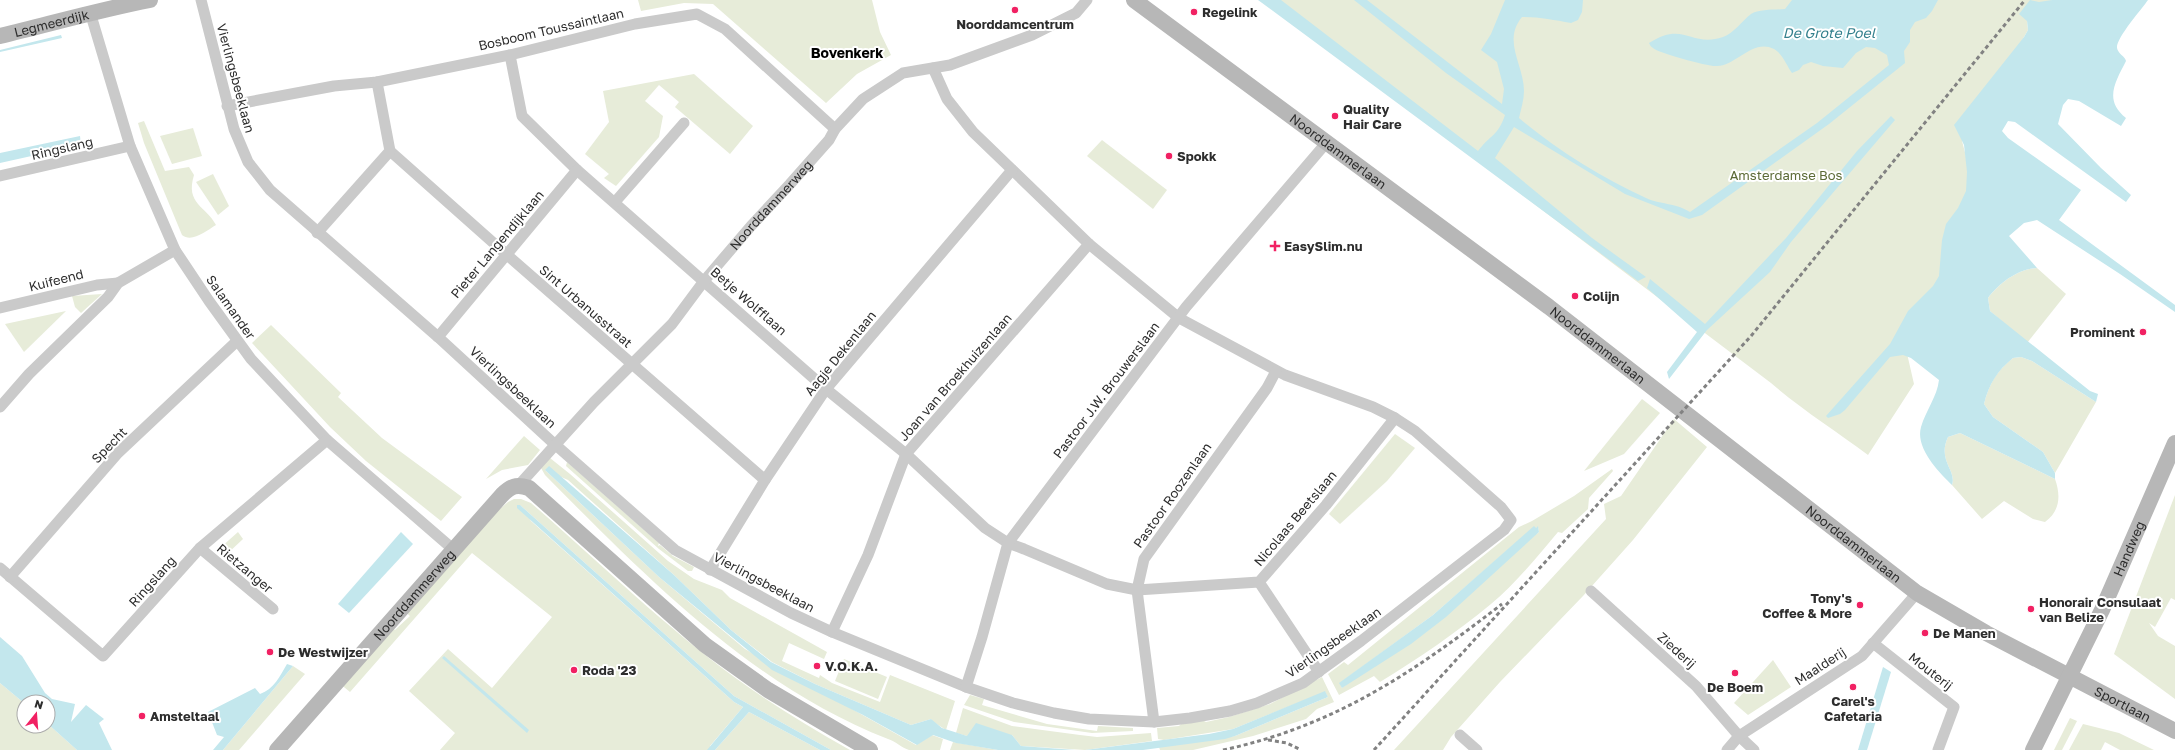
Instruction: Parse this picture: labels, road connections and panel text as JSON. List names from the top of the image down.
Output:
{
  "streets": {
    "street": [
      "Legmeerdijk",
      "Bosboom Toussaintlaan",
      "Vierlingsbeeklaan",
      "Ringslang",
      "Noorddammerlaan",
      "Noorddammerweg",
      "Pieter Langendijklaan",
      "Kuifeend",
      "Betje Wolfflaan",
      "Sint Urbanusstraat",
      "Salamander",
      "Aagje Dekenlaan",
      "Joan van Broekhuizenlaan",
      "Pastoor J.W. Brouwerslaan",
      "Specht",
      "Pastoor Roozenlaan",
      "Nicolaas Beetslaan",
      "Handweg",
      "Rietzanger",
      "Ziederij",
      "Maalderij",
      "Mouterij",
      "Sportlaan"
    ]
  },
  "crossings": [
    ["Legmeerdijk", "Salamander"],
    ["Bosboom Toussaintlaan", "Vierlingsbeeklaan"],
    ["Bosboom Toussaintlaan", "Noorddammerweg"],
    ["Bosboom Toussaintlaan", "Betje Wolfflaan"],
    ["Vierlingsbeeklaan", "Noorddammerweg"],
    ["Vierlingsbeeklaan", "Pieter Langendijklaan"],
    ["Vierlingsbeeklaan", "Aagje Dekenlaan"],
    ["Vierlingsbeeklaan", "Joan van Broekhuizenlaan"],
    ["Vierlingsbeeklaan", "Pastoor J.W. Brouwerslaan"],
    ["Vierlingsbeeklaan", "Pastoor Roozenlaan"],
    ["Vierlingsbeeklaan", "Nicolaas Beetslaan"],
    ["Ringslang", "Salamander"],
    ["Ringslang", "Specht"],
    ["Ringslang", "Rietzanger"],
    ["Noorddammerlaan", "Pastoor J.W. Brouwerslaan"],
    ["Noorddammerlaan", "Handweg"],
    ["Noorddammerlaan", "Maalderij"],
    ["Noorddammerlaan", "Sportlaan"],
    ["Noorddammerweg", "Betje Wolfflaan"],
    ["Noorddammerweg", "Sint Urbanusstraat"],
    ["Noorddammerweg", "Salamander"],
    ["Pieter Langendijklaan", "Betje Wolfflaan"],
    ["Pieter Langendijklaan", "Sint Urbanusstraat"],
    ["Kuifeend", "Salamander"],
    ["Betje Wolfflaan", "Aagje Dekenlaan"],
    ["Betje Wolfflaan", "Joan van Broekhuizenlaan"],
    ["Betje Wolfflaan", "Pastoor J.W. Brouwerslaan"],
    ["Betje Wolfflaan", "Nicolaas Beetslaan"],
    ["Sint Urbanusstraat", "Aagje Dekenlaan"],
    ["Salamander", "Specht"],
    ["Pastoor J.W. Brouwerslaan", "Nicolaas Beetslaan"],
    ["Pastoor Roozenlaan", "Nicolaas Beetslaan"],
    ["Handweg", "Sportlaan"],
    ["Ziederij", "Maalderij"],
    ["Maalderij", "Mouterij"]
  ],
  "districts": ["Bovenkerk"],
  "water": ["De Grote Poel"],
  "parks": ["Amsterdamse Bos"],
  "places": {
    "other": [
      "Noorddamcentrum",
      "Regelink",
      "Quality Hair Care",
      "Spokk",
      "Colijn",
      "Prominent",
      "Tony's Coffee & More",
      "Honorair Consulaat van Belize",
      "De Manen",
      "De Westwijzer",
      "V.O.K.A.",
      "Roda '23",
      "De Boem",
      "Carel's Cafetaria",
      "Amsteltaal"
    ],
    "health": ["EasySlim.nu"]
  },
  "north": "top"
}
